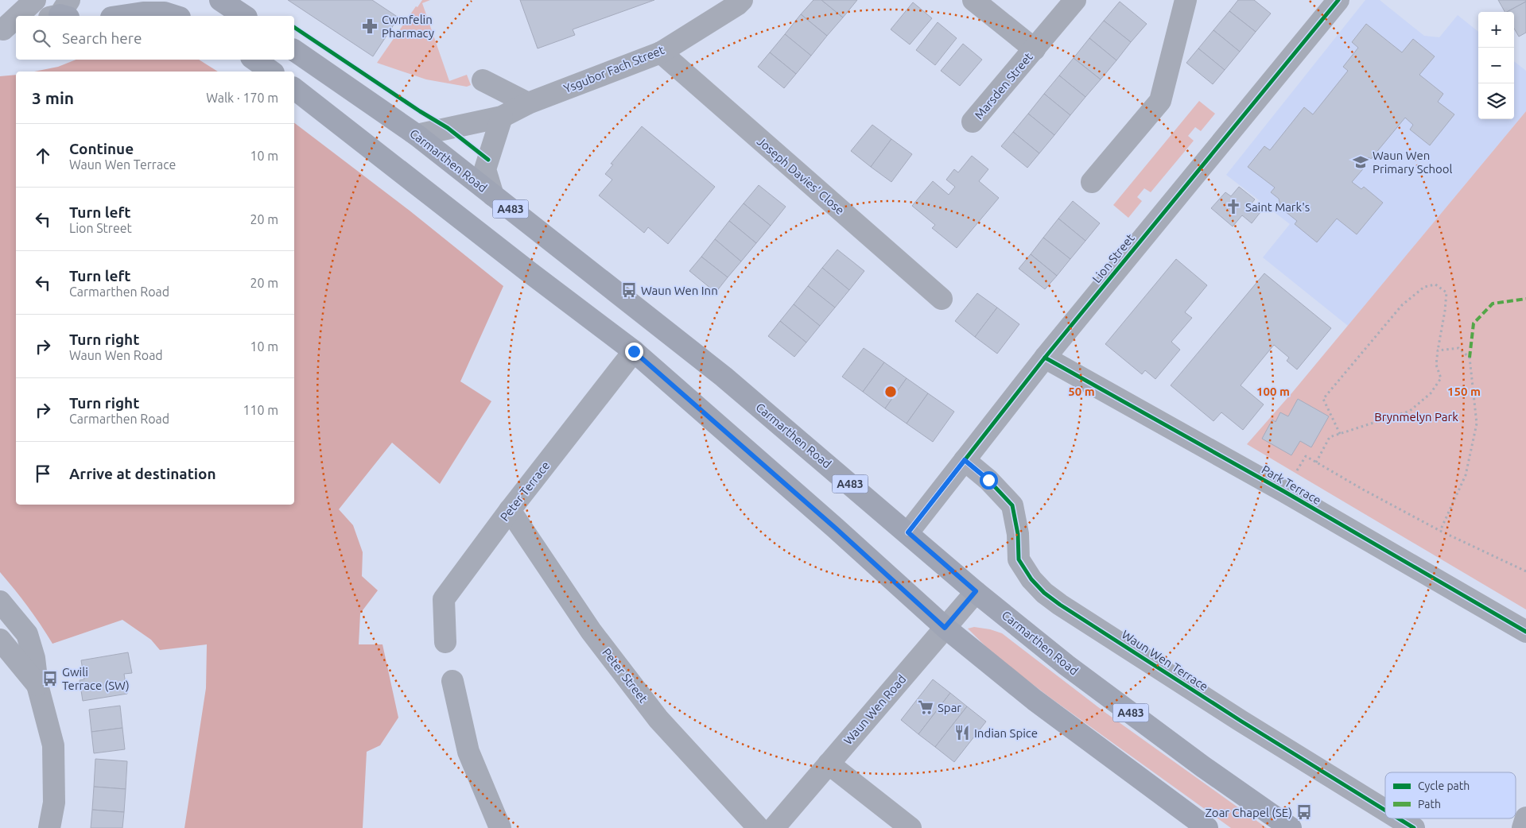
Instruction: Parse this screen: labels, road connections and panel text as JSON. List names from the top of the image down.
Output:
{
  "streets": {
    "main road": ["Carmarthen Road", "A483"],
    "street": [
      "Ysgubor Fach Street",
      "Marsden Street",
      "Joseph Davies' Close",
      "Lion Street",
      "Park Terrace",
      "Peter Terrace",
      "Waun Wen Terrace",
      "Peter Street",
      "Waun Wen Road"
    ]
  },
  "crossings": [
    ["Ysgubor Fach Street", "Carmarthen Road"],
    ["Ysgubor Fach Street", "Joseph Davies' Close"],
    ["Carmarthen Road", "Lion Street"],
    ["Carmarthen Road", "Waun Wen Road"],
    ["Lion Street", "Park Terrace"],
    ["Lion Street", "Waun Wen Terrace"],
    ["Peter Terrace", "Peter Street"]
  ],
  "parks": ["Brynmelyn Park"],
  "places": {
    "pharmacy": ["Cwmfelin Pharmacy"],
    "school or university": ["Waun Wen Primary School"],
    "church": ["Saint Mark's"],
    "bus stop": ["Waun Wen Inn", "Gwili Terrace (SW)", "Zoar Chapel (SE)"],
    "supermarket": ["Spar"],
    "restaurant": ["Indian Spice"]
  },
  "legend": ["Cycle path", "Path"],
  "page": {
    "map_buttons": ["+", "−"],
    "search": "Search here",
    "heading": ["3 min", "Walk · 170 m"],
    "list": [
      ["Continue", "Waun Wen Terrace", "10 m"],
      ["Turn left", "Lion Street", "20 m"],
      ["Turn left", "Carmarthen Road", "20 m"],
      ["Turn right", "Waun Wen Road", "10 m"],
      ["Turn right", "Carmarthen Road", "110 m"],
      "Arrive at destination"
    ]
  },
  "rings": ["50 m", "100 m", "150 m"]
}
